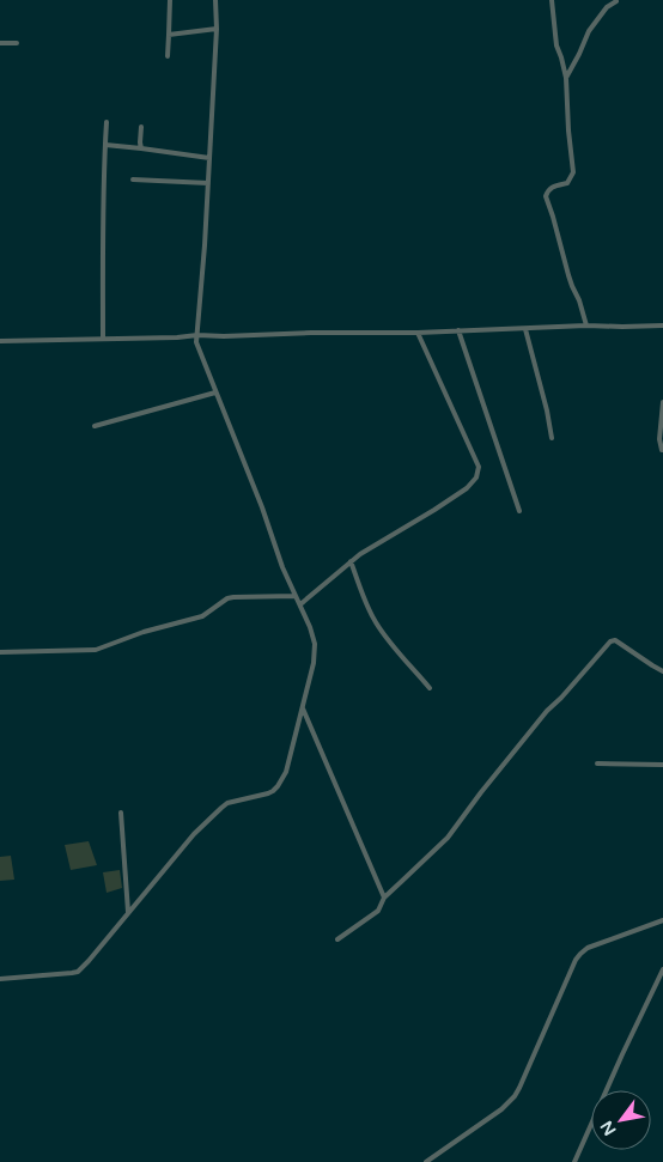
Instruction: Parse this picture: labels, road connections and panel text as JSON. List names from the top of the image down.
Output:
{
  "north": "bottom left"
}
